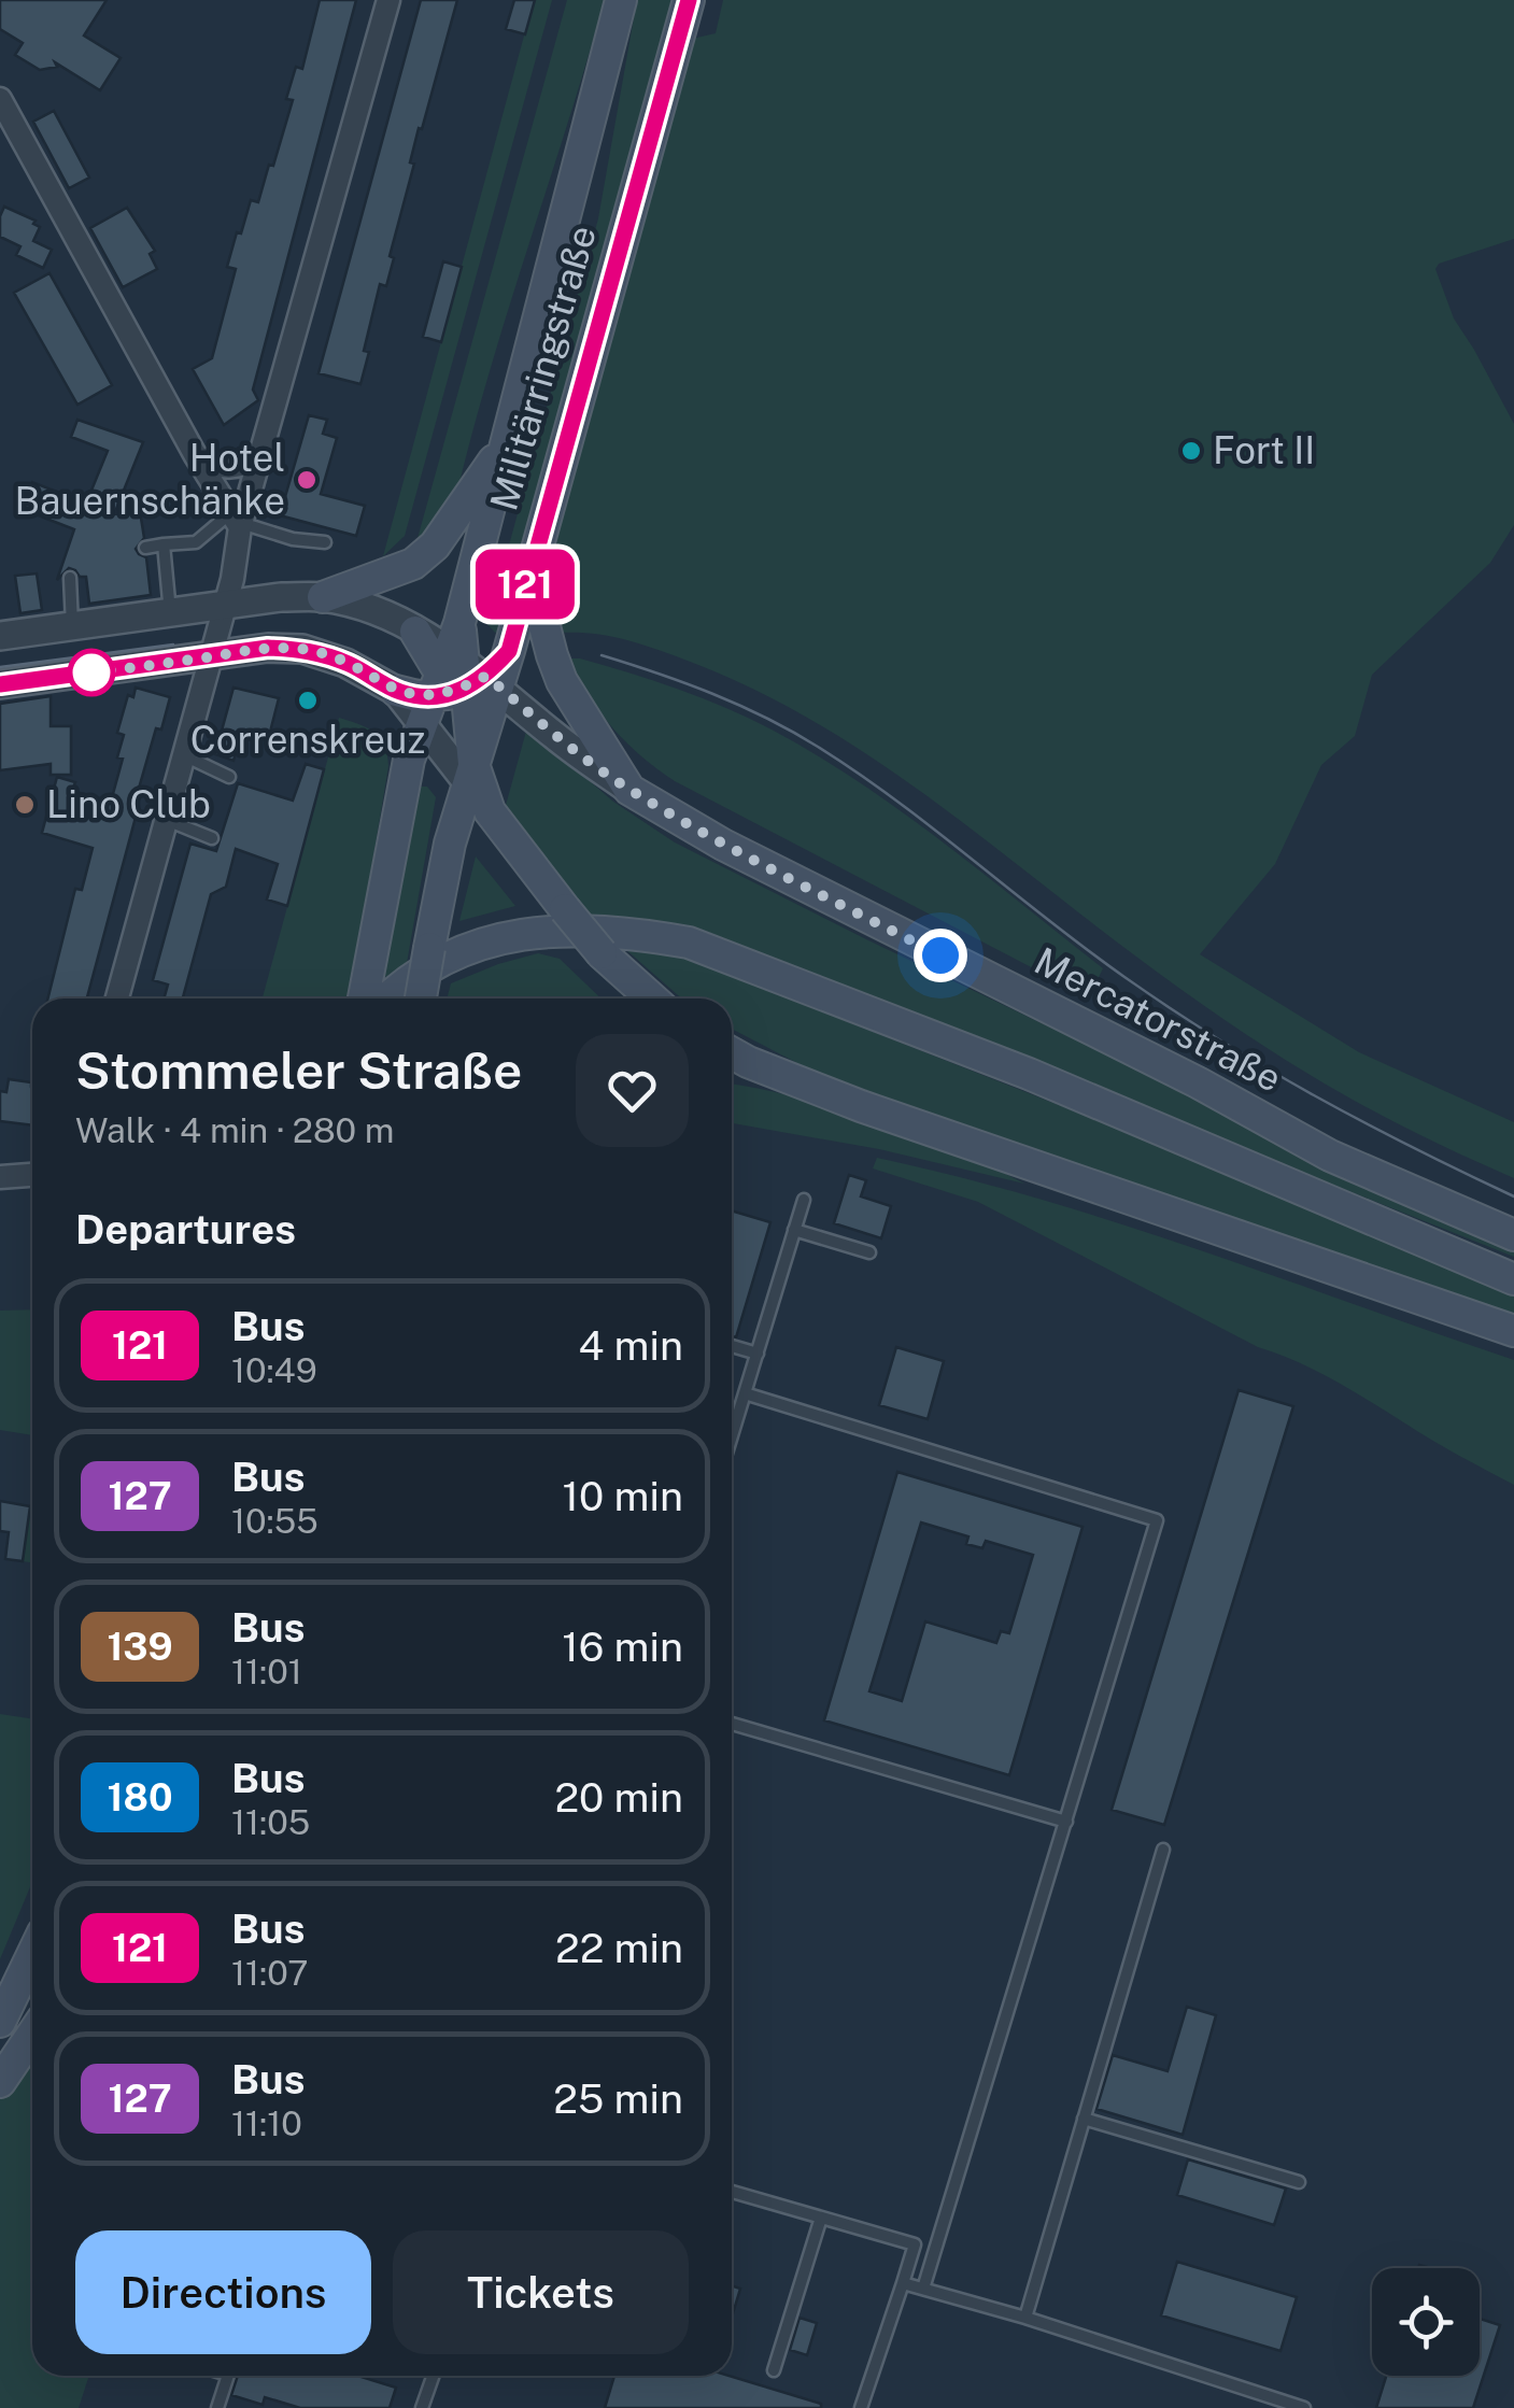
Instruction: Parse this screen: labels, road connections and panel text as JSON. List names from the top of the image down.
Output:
{
  "streets": {
    "main road": ["Militärringstraße", "Mercatorstraße"]
  },
  "crossings": [
    ["Militärringstraße", "Mercatorstraße"]
  ],
  "places": [
    "Fort II",
    "Hotel Bauernschänke",
    "Correnskreuz",
    "Lino Club"
  ],
  "lines": ["bus line 121"],
  "page": {
    "on_map": "121",
    "heading": [
      ["Stommeler Straße", "Walk · 4 min · 280 m"],
      "Departures"
    ],
    "list": [
      {
        "mark": "121",
        "name": "Bus",
        "note": "10:49",
        "value": "4 min"
      },
      {
        "mark": "127",
        "name": "Bus",
        "note": "10:55",
        "value": "10 min"
      },
      {
        "mark": "139",
        "name": "Bus",
        "note": "11:01",
        "value": "16 min"
      },
      {
        "mark": "180",
        "name": "Bus",
        "note": "11:05",
        "value": "20 min"
      },
      {
        "mark": "121",
        "name": "Bus",
        "note": "11:07",
        "value": "22 min"
      },
      {
        "mark": "127",
        "name": "Bus",
        "note": "11:10",
        "value": "25 min"
      }
    ],
    "buttons": ["Directions", "Tickets"]
  }
}
